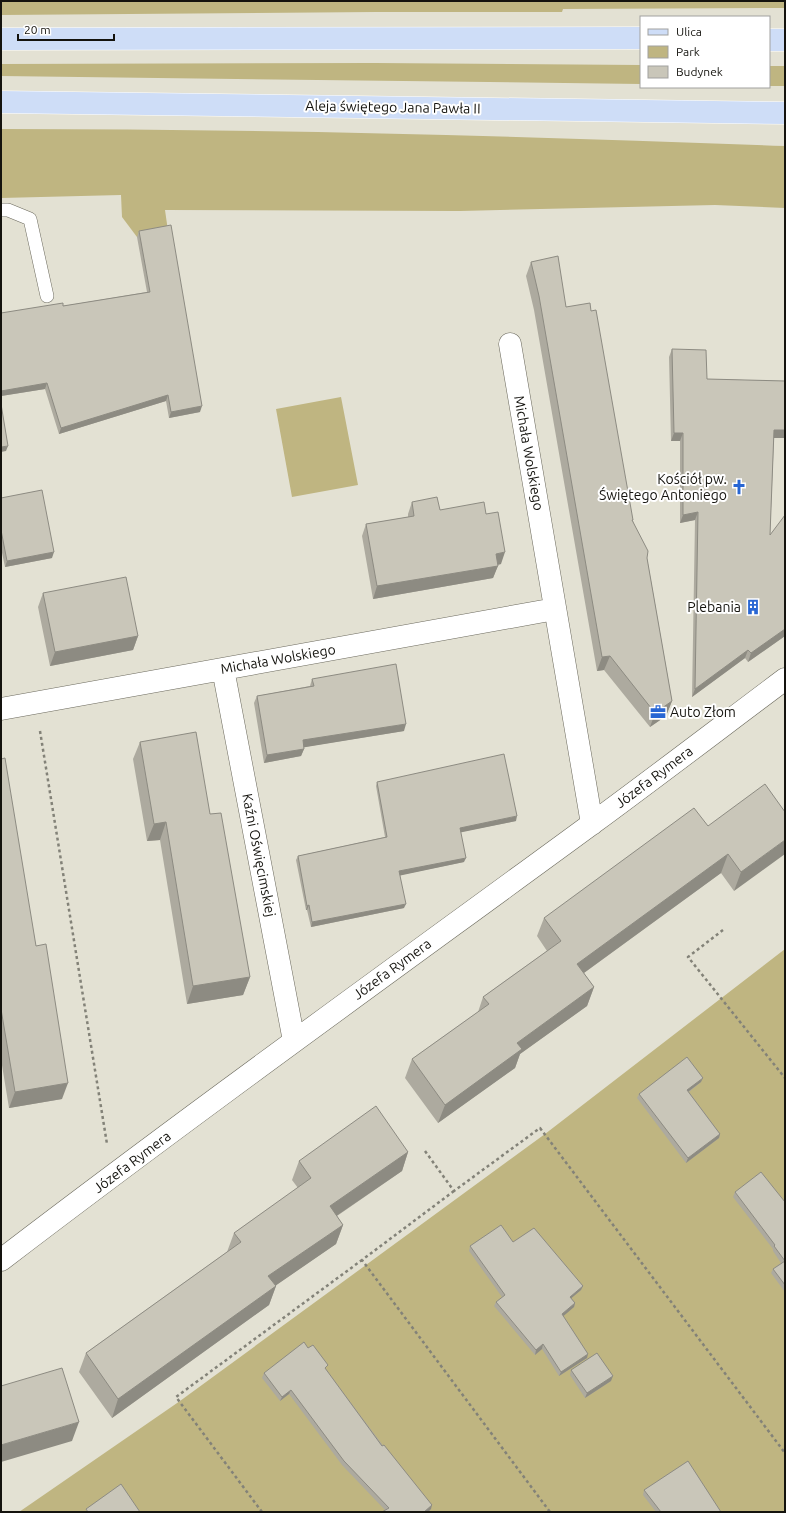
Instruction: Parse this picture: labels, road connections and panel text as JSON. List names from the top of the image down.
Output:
{
  "streets": {
    "main road": ["Aleja świętego Jana Pawła II"],
    "street": ["Michała Wolskiego", "Józefa Rymera", "Kaźni Oświęcimskiej"]
  },
  "crossings": [
    ["Michała Wolskiego", "Józefa Rymera"],
    ["Michała Wolskiego", "Kaźni Oświęcimskiej"],
    ["Józefa Rymera", "Kaźni Oświęcimskiej"]
  ],
  "places": {
    "church": ["Kościół pw. Świętego Antoniego"],
    "building": ["Plebania"],
    "office": ["Auto Złom"]
  },
  "legend": ["Ulica", "Park", "Budynek"],
  "scale_bar": "20 m"
}
